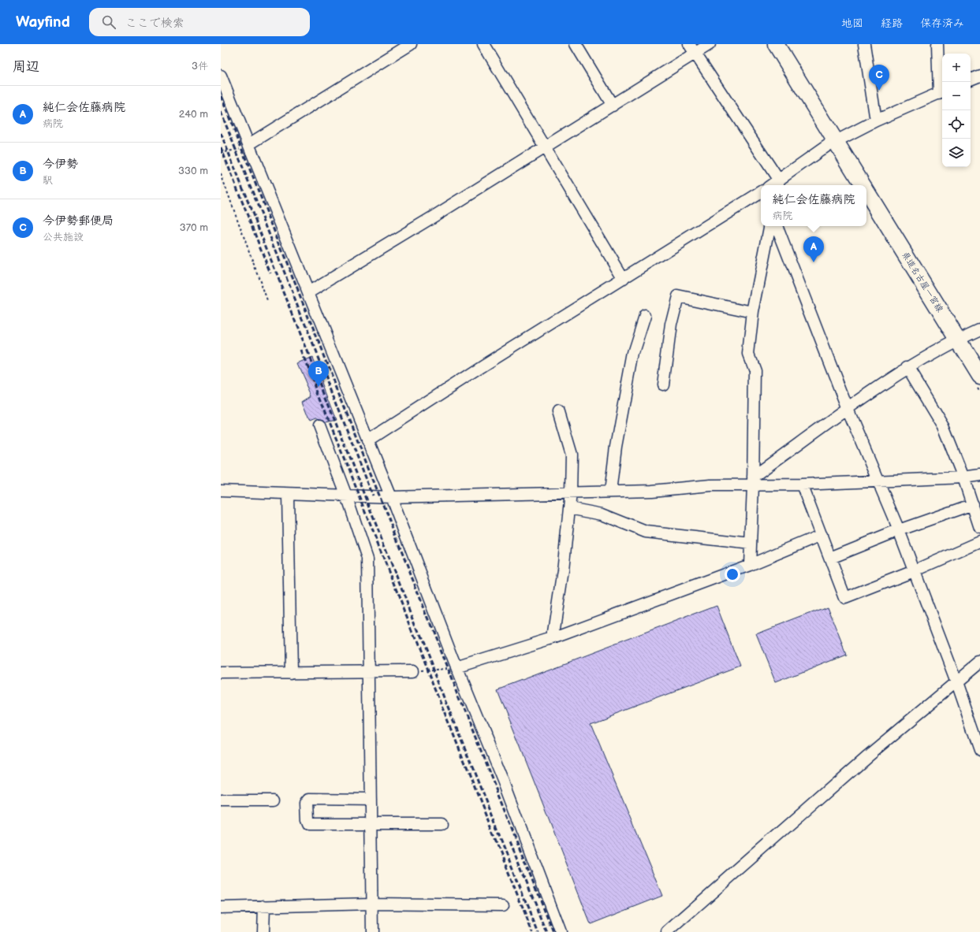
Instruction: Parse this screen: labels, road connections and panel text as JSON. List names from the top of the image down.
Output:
{
  "streets": {
    "main road": ["県道名古屋一宮線"]
  },
  "page": {
    "header": "Wayfind",
    "search": "ここで検索",
    "nav": ["地図", "経路", "保存済み"],
    "heading": ["周辺", "3件"],
    "map_buttons": ["+", "−"],
    "pins": ["C", "A", "B"],
    "list": [
      {
        "mark": "A",
        "name": "純仁会佐藤病院",
        "note": "病院",
        "value": "240 m"
      },
      {
        "mark": "B",
        "name": "今伊勢",
        "note": "駅",
        "value": "330 m"
      },
      {
        "mark": "C",
        "name": "今伊勢郵便局",
        "note": "公共施設",
        "value": "370 m"
      }
    ],
    "popup": ["純仁会佐藤病院", "病院"]
  }
}
